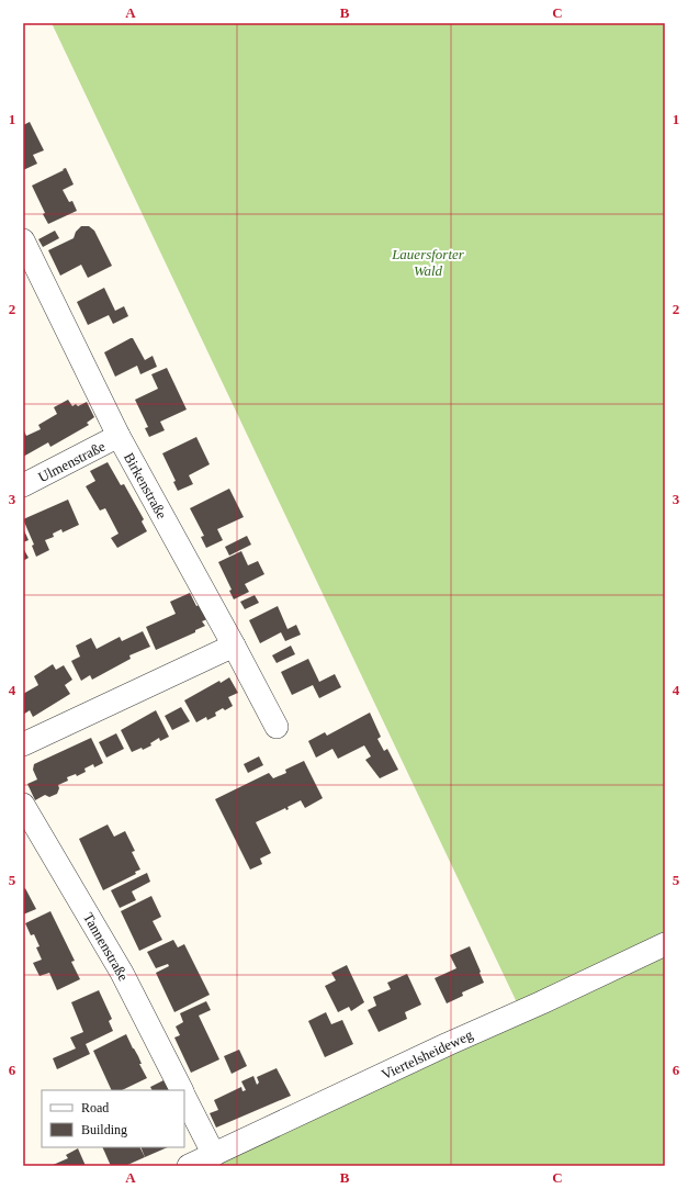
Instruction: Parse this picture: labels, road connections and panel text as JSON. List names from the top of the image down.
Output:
{
  "streets": {
    "street": [
      "Ulmenstraße",
      "Birkenstraße",
      "Tannenstraße",
      "Viertelsheideweg"
    ]
  },
  "crossings": [
    ["Ulmenstraße", "Birkenstraße"],
    ["Tannenstraße", "Viertelsheideweg"]
  ],
  "parks": ["Lauersforter Wald"],
  "legend": ["Road", "Building"],
  "grid": {
    "columns": ["A", "B", "C"],
    "rows": [
      "1",
      "2",
      "3",
      "4",
      "5",
      "6"
    ]
  }
}
